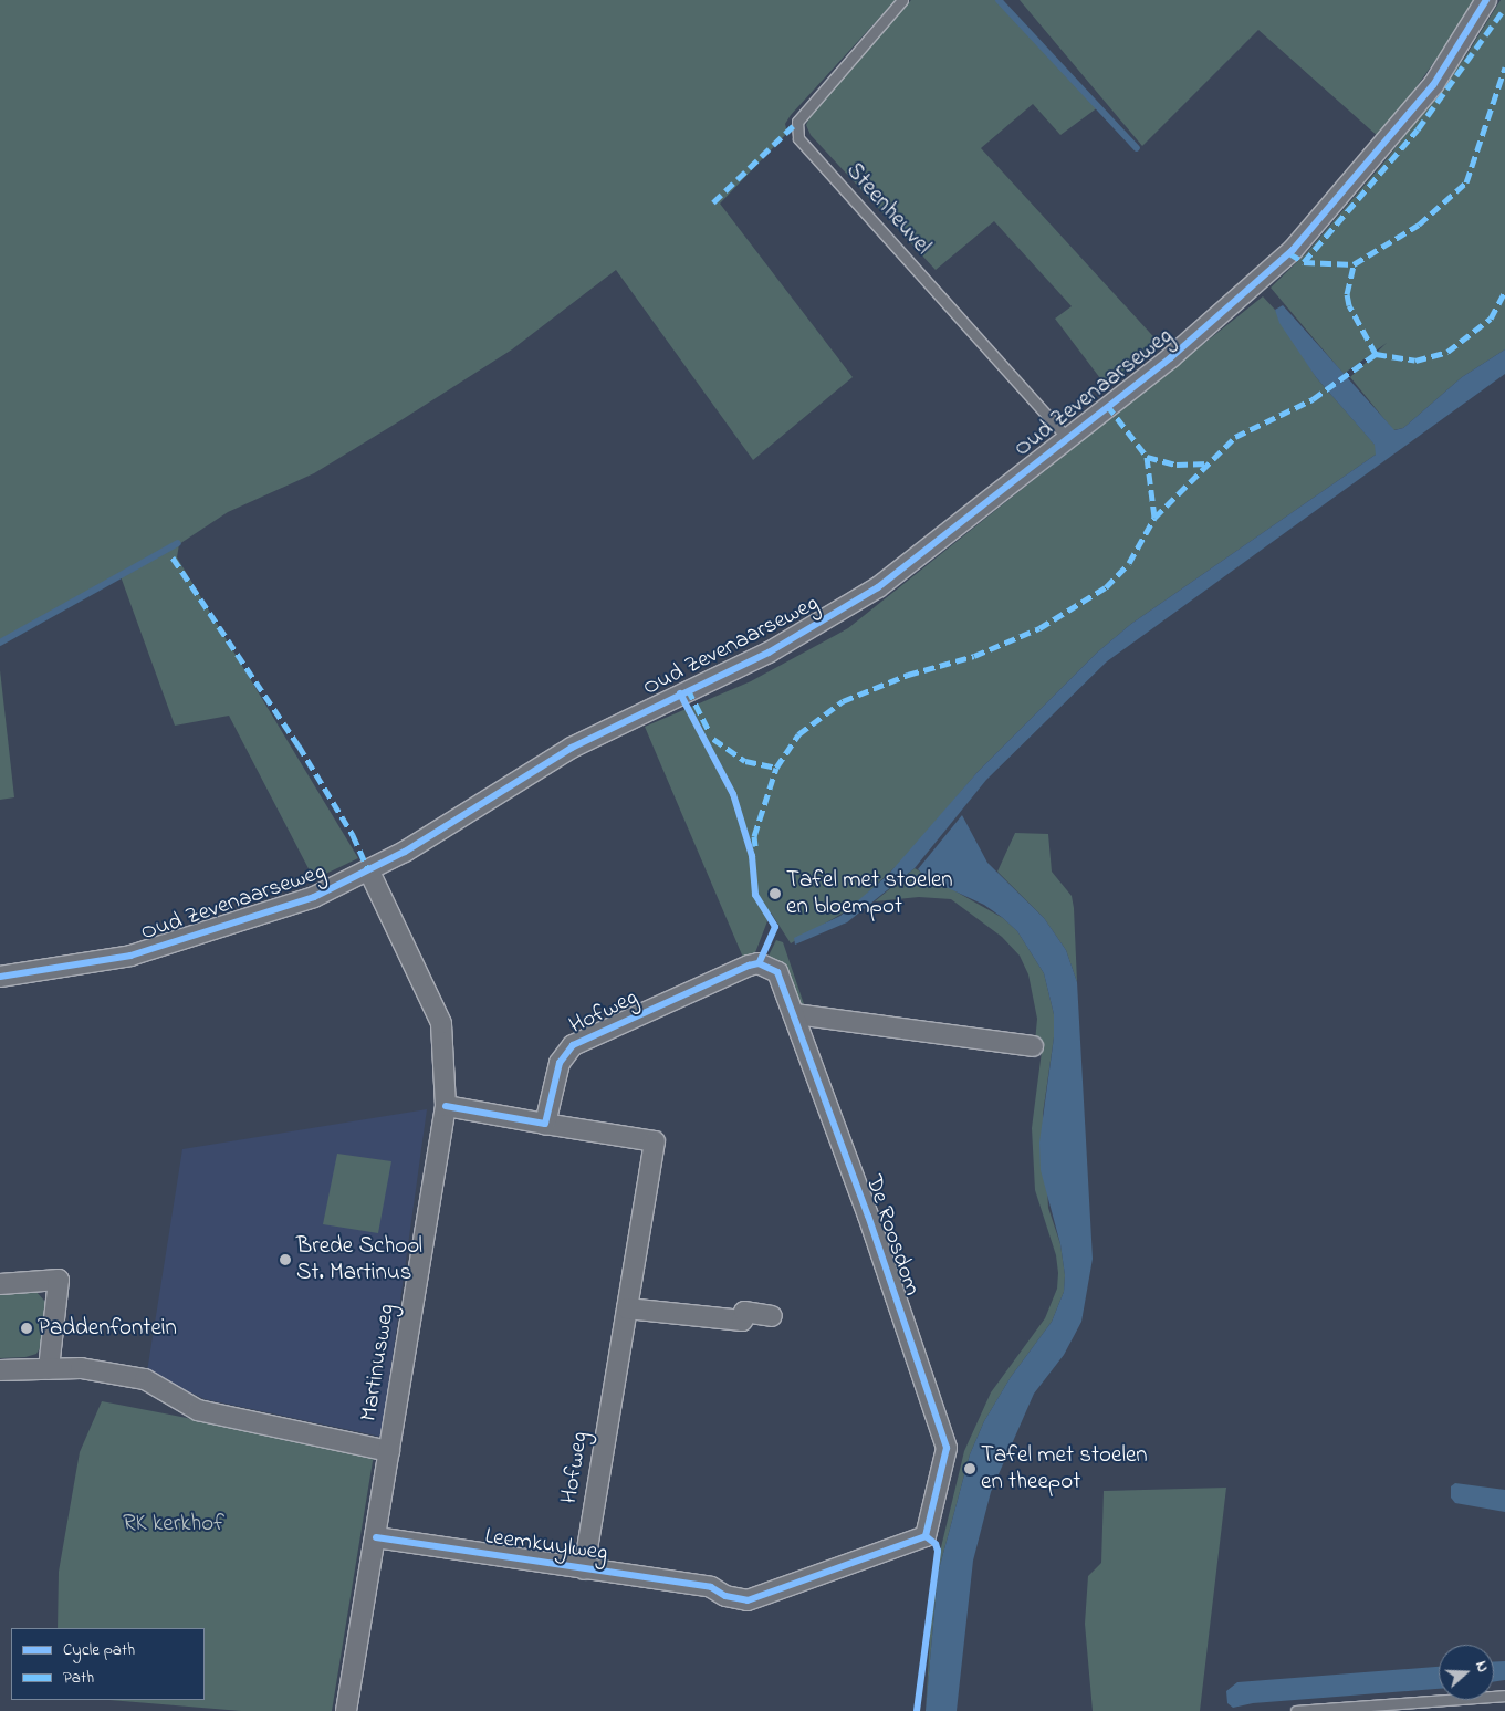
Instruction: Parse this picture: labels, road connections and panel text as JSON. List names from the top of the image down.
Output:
{
  "streets": {
    "street": [
      "Oud Zevenaarseweg",
      "Hofweg",
      "De Roosdom",
      "Martinusweg",
      "Leemkuylweg"
    ],
    "lane": ["Steenheuvel"]
  },
  "crossings": [
    ["Steenheuvel", "Oud Zevenaarseweg"],
    ["Oud Zevenaarseweg", "Martinusweg"],
    ["Hofweg", "De Roosdom"],
    ["Hofweg", "Martinusweg"],
    ["Hofweg", "Leemkuylweg"],
    ["De Roosdom", "Leemkuylweg"],
    ["Martinusweg", "Leemkuylweg"]
  ],
  "parks": ["RK kerkhof"],
  "places": [
    "Tafel met stoelen en bloempot",
    "Brede School St. Martinus",
    "Paddenfontein",
    "Tafel met stoelen en theepot"
  ],
  "legend": ["Cycle path", "Path"],
  "north": "right"
}
